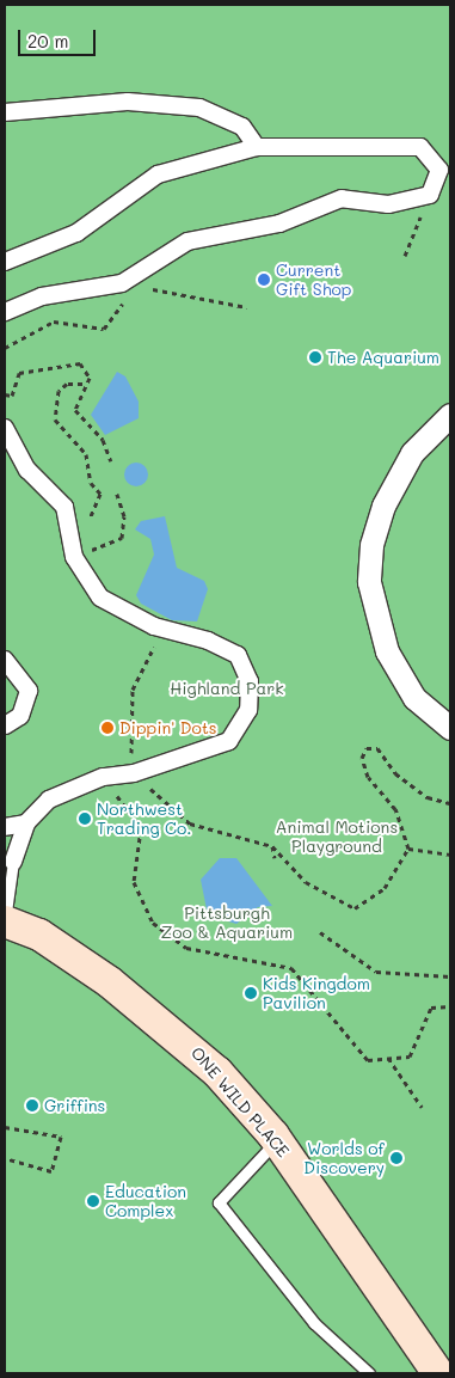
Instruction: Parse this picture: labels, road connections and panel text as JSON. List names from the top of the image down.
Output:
{
  "streets": {
    "main road": ["ONE WILD PLACE"]
  },
  "parks": ["Highland Park", "Animal Motions Playground", "Pittsburgh Zoo & Aquarium"],
  "places": [
    "Current Gift Shop",
    "The Aquarium",
    "Dippin' Dots",
    "Northwest Trading Co.",
    "Kids Kingdom Pavilion",
    "Griffins",
    "Worlds of Discovery",
    "Education Complex"
  ],
  "scale_bar": "20 m"
}
